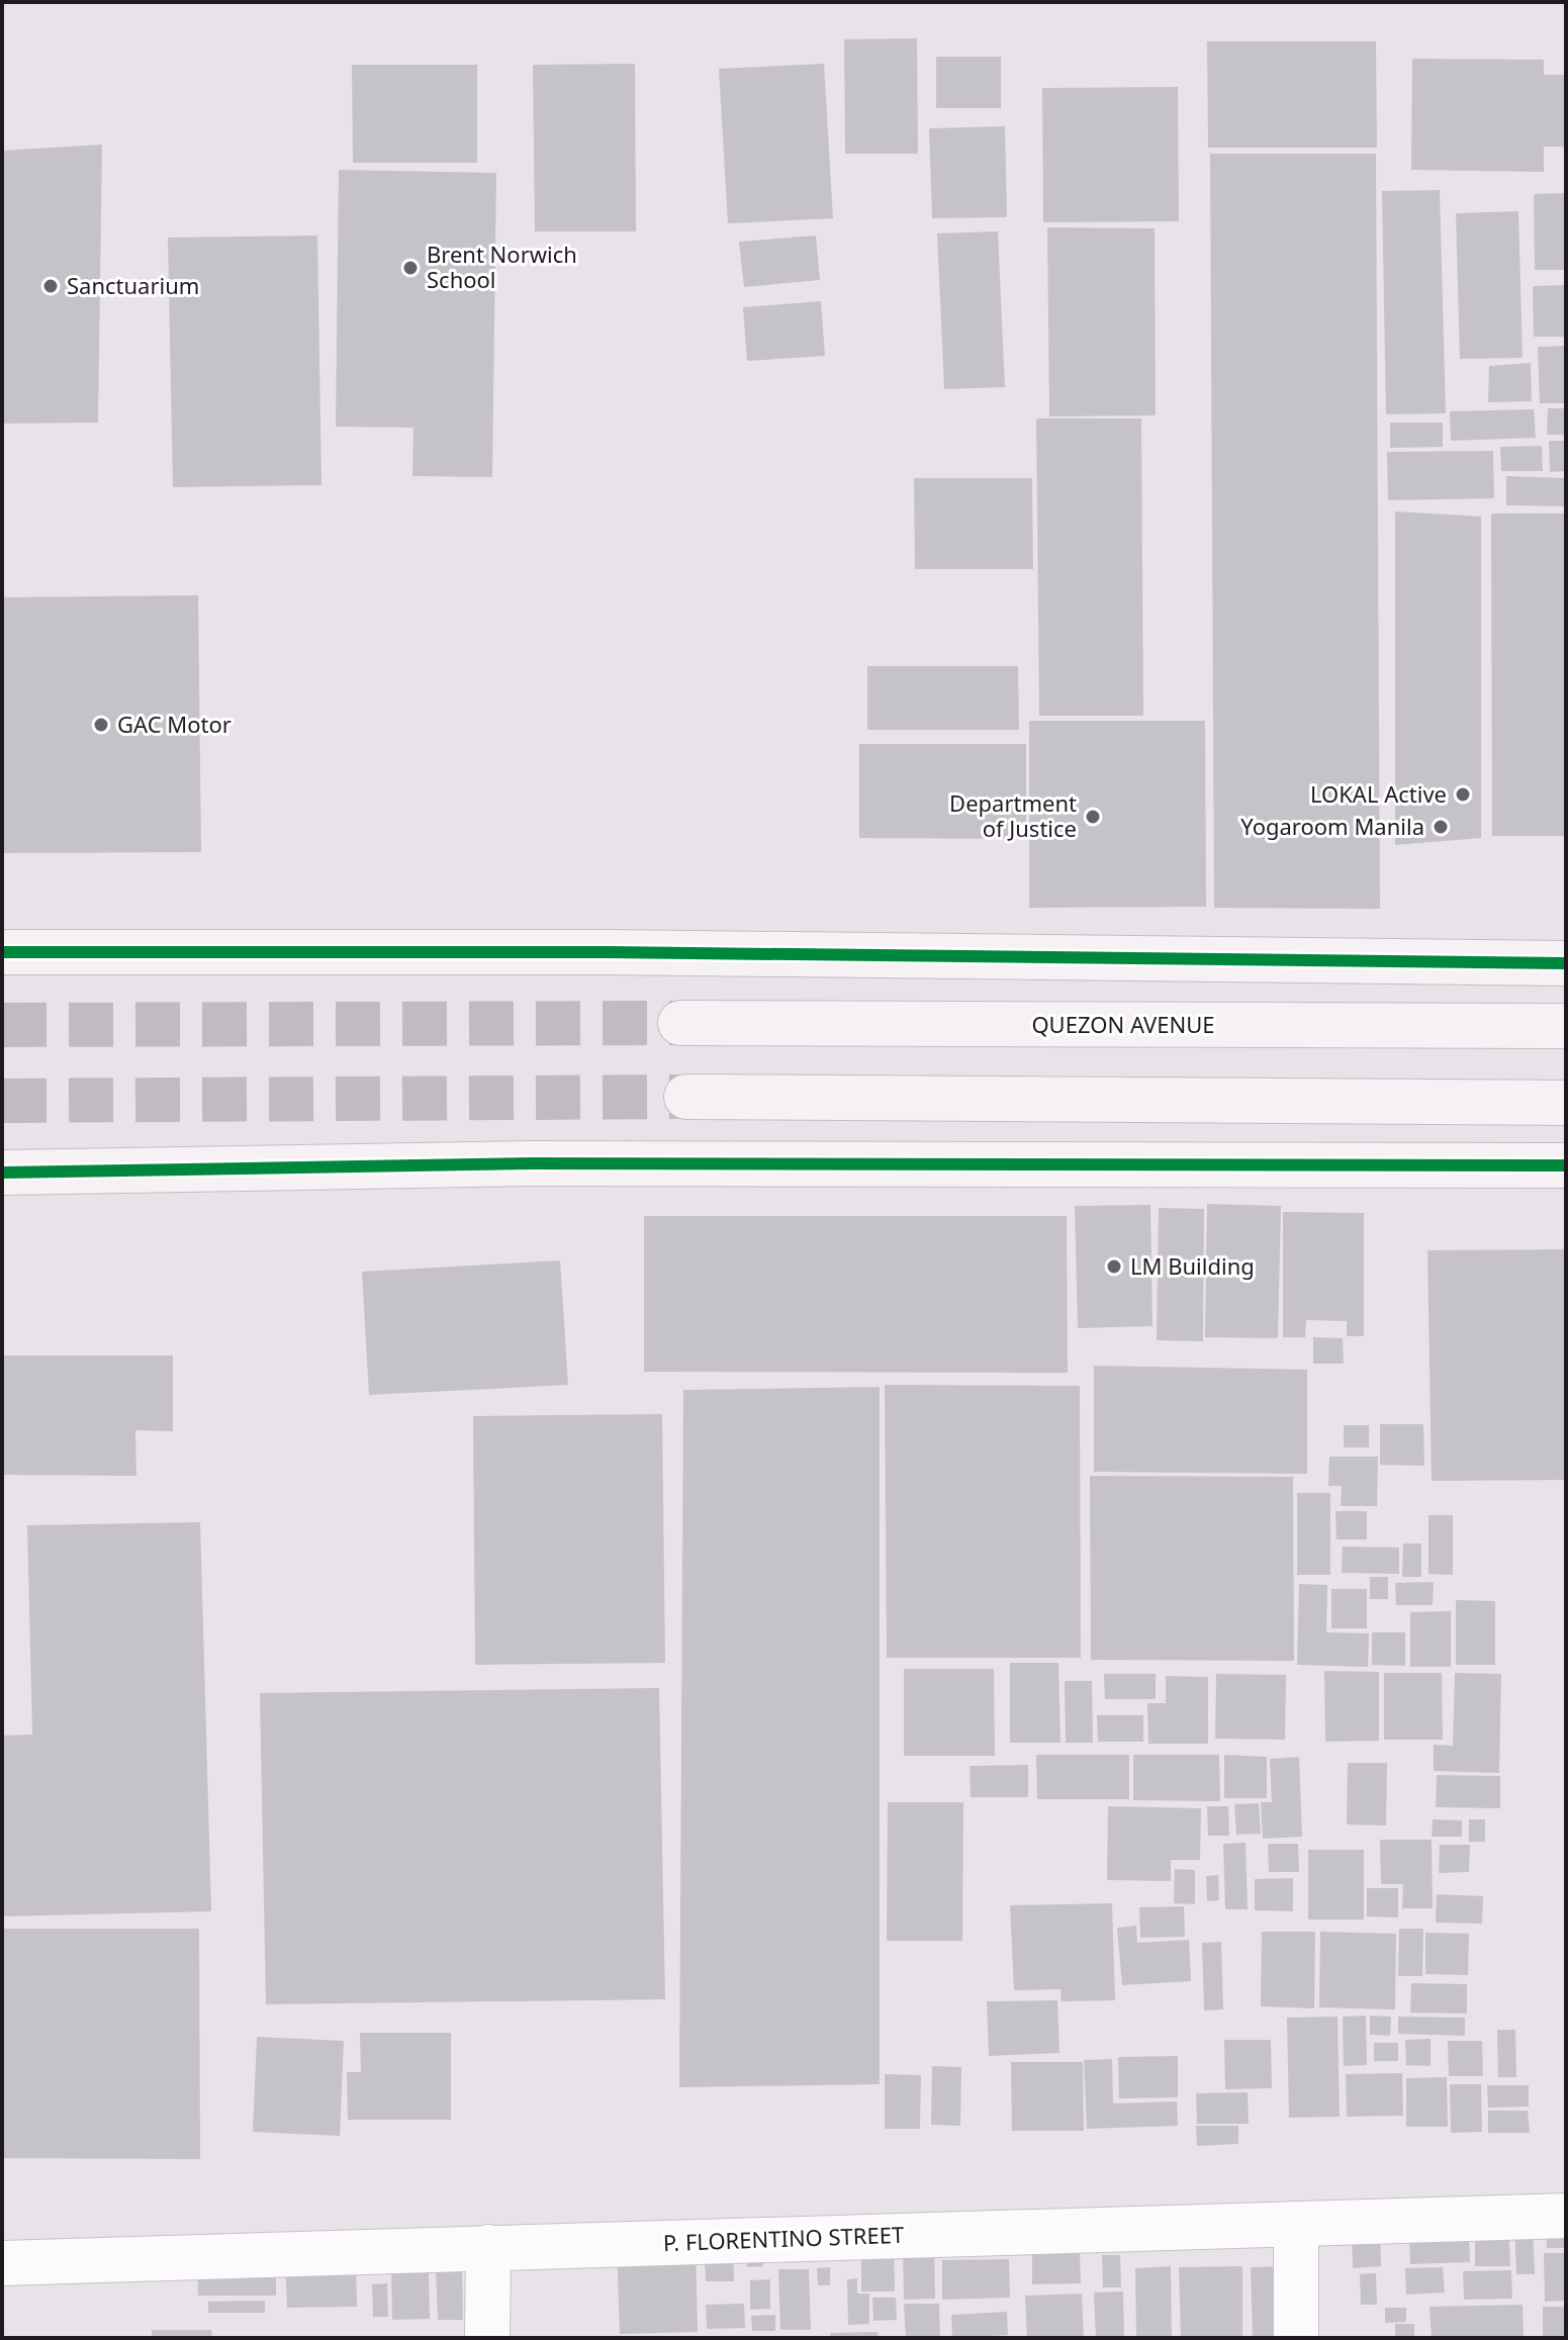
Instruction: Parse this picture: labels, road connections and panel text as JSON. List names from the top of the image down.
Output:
{
  "streets": {
    "main road": ["QUEZON AVENUE"],
    "street": ["P. FLORENTINO STREET"]
  },
  "places": [
    "Brent Norwich School",
    "Sanctuarium",
    "GAC Motor",
    "LOKAL Active",
    "Department of Justice",
    "Yogaroom Manila",
    "LM Building"
  ]
}
